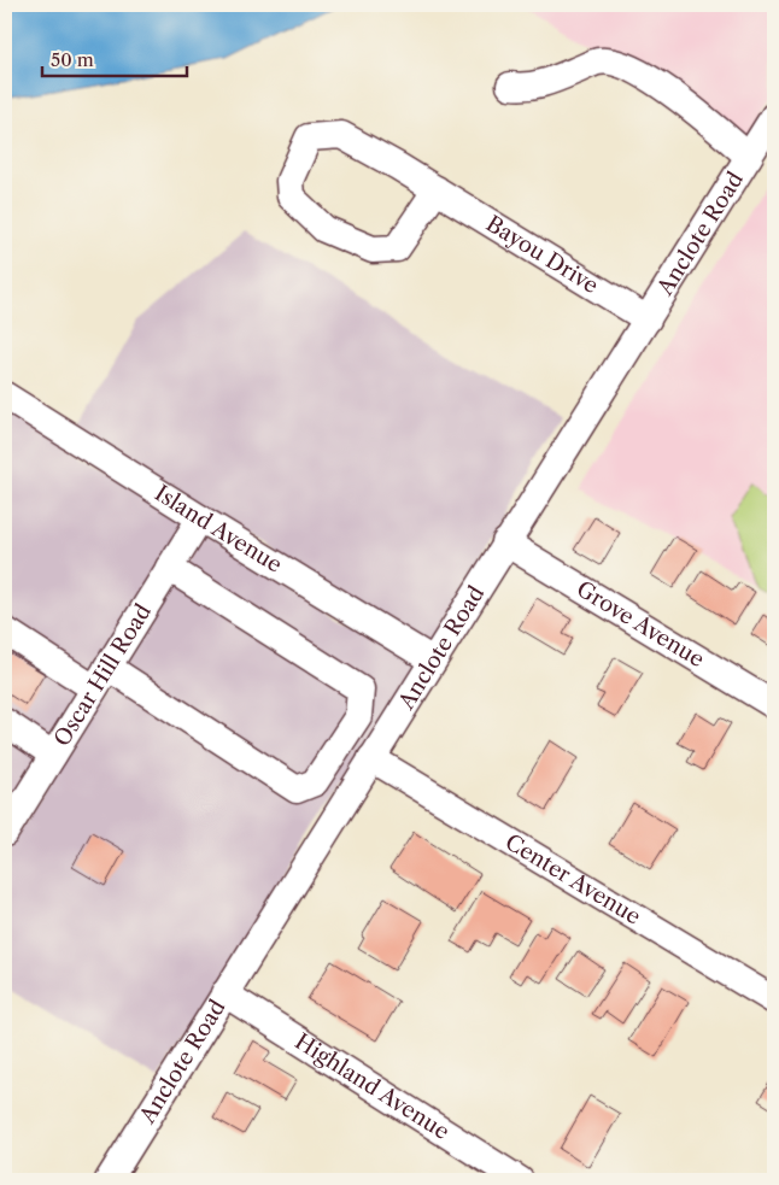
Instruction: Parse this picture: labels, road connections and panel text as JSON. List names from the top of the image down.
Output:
{
  "streets": {
    "street": [
      "Anclote Road",
      "Bayou Drive",
      "Island Avenue",
      "Grove Avenue",
      "Oscar Hill Road",
      "Center Avenue",
      "Highland Avenue"
    ]
  },
  "crossings": [
    ["Anclote Road", "Bayou Drive"],
    ["Anclote Road", "Island Avenue"],
    ["Anclote Road", "Grove Avenue"],
    ["Anclote Road", "Center Avenue"],
    ["Anclote Road", "Highland Avenue"],
    ["Island Avenue", "Oscar Hill Road"]
  ],
  "scale_bar": "50 m"
}
